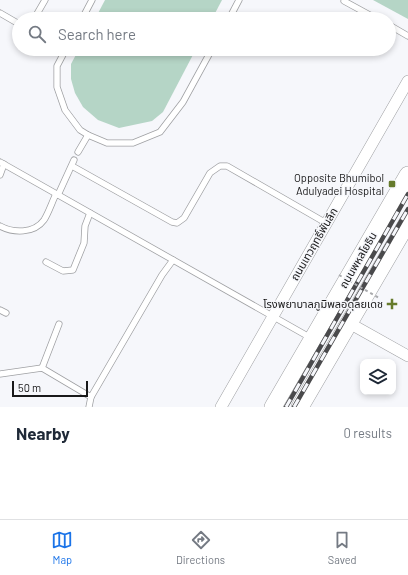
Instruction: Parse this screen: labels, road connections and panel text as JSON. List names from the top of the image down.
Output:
{
  "streets": {
    "main road": ["ถนนพหลโยธิน"],
    "street": ["ถนนเทวฤทธิ์พันลึก"]
  },
  "places": {
    "transit": ["Opposite Bhumibol Adulyadei Hospital"],
    "health": ["โรงพยาบาลภูมิพลอดุลยเดช"]
  },
  "scale_bar": "50 m",
  "page": {
    "search": "Search here",
    "scale": "50 m",
    "heading": ["Nearby", "0 results"],
    "nav": ["Map", "Directions", "Saved"]
  }
}
